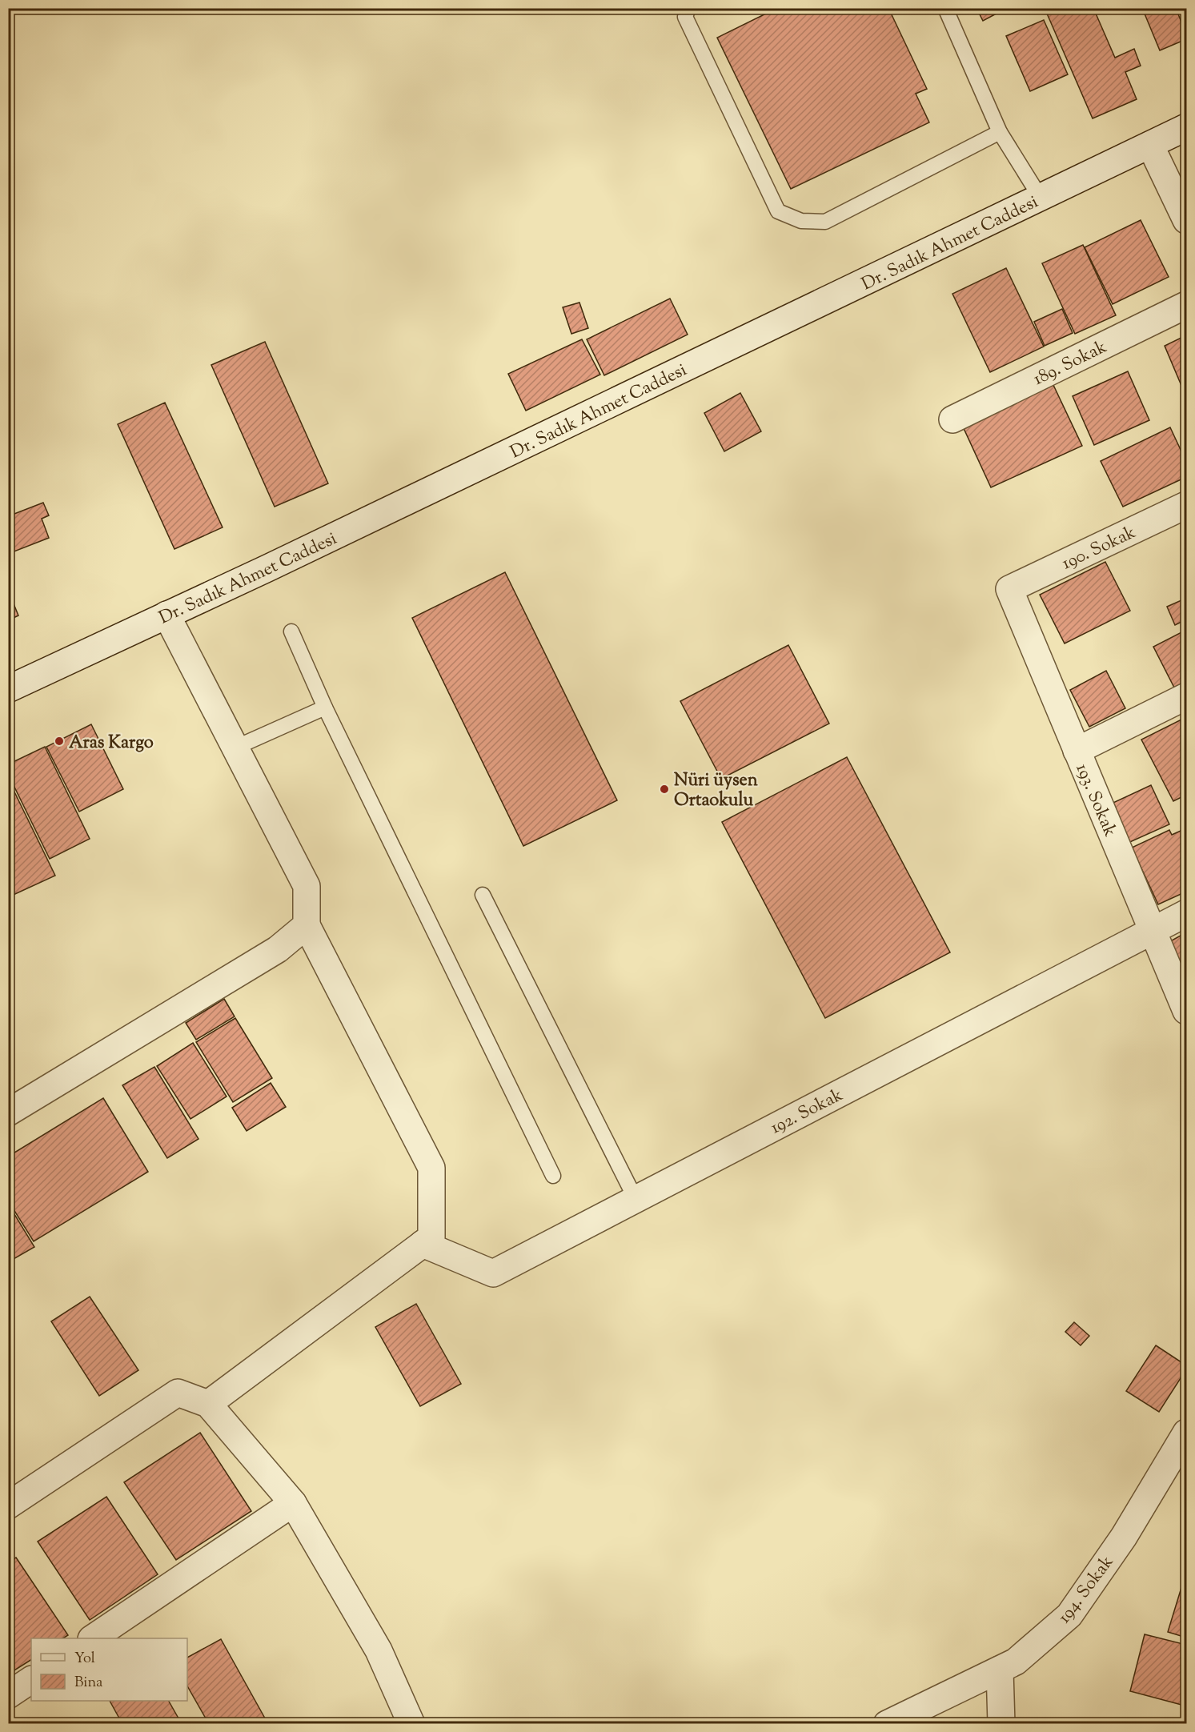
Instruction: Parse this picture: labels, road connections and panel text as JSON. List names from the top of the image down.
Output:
{
  "streets": {
    "street": [
      "Dr. Sadık Ahmet Caddesi",
      "189. Sokak",
      "190. Sokak",
      "193. Sokak",
      "192. Sokak",
      "194. Sokak"
    ]
  },
  "crossings": [
    ["190. Sokak", "193. Sokak"],
    ["193. Sokak", "192. Sokak"]
  ],
  "places": ["Aras Kargo", "Nüri üysen Ortaokulu"],
  "legend": ["Yol", "Bina"]
}
